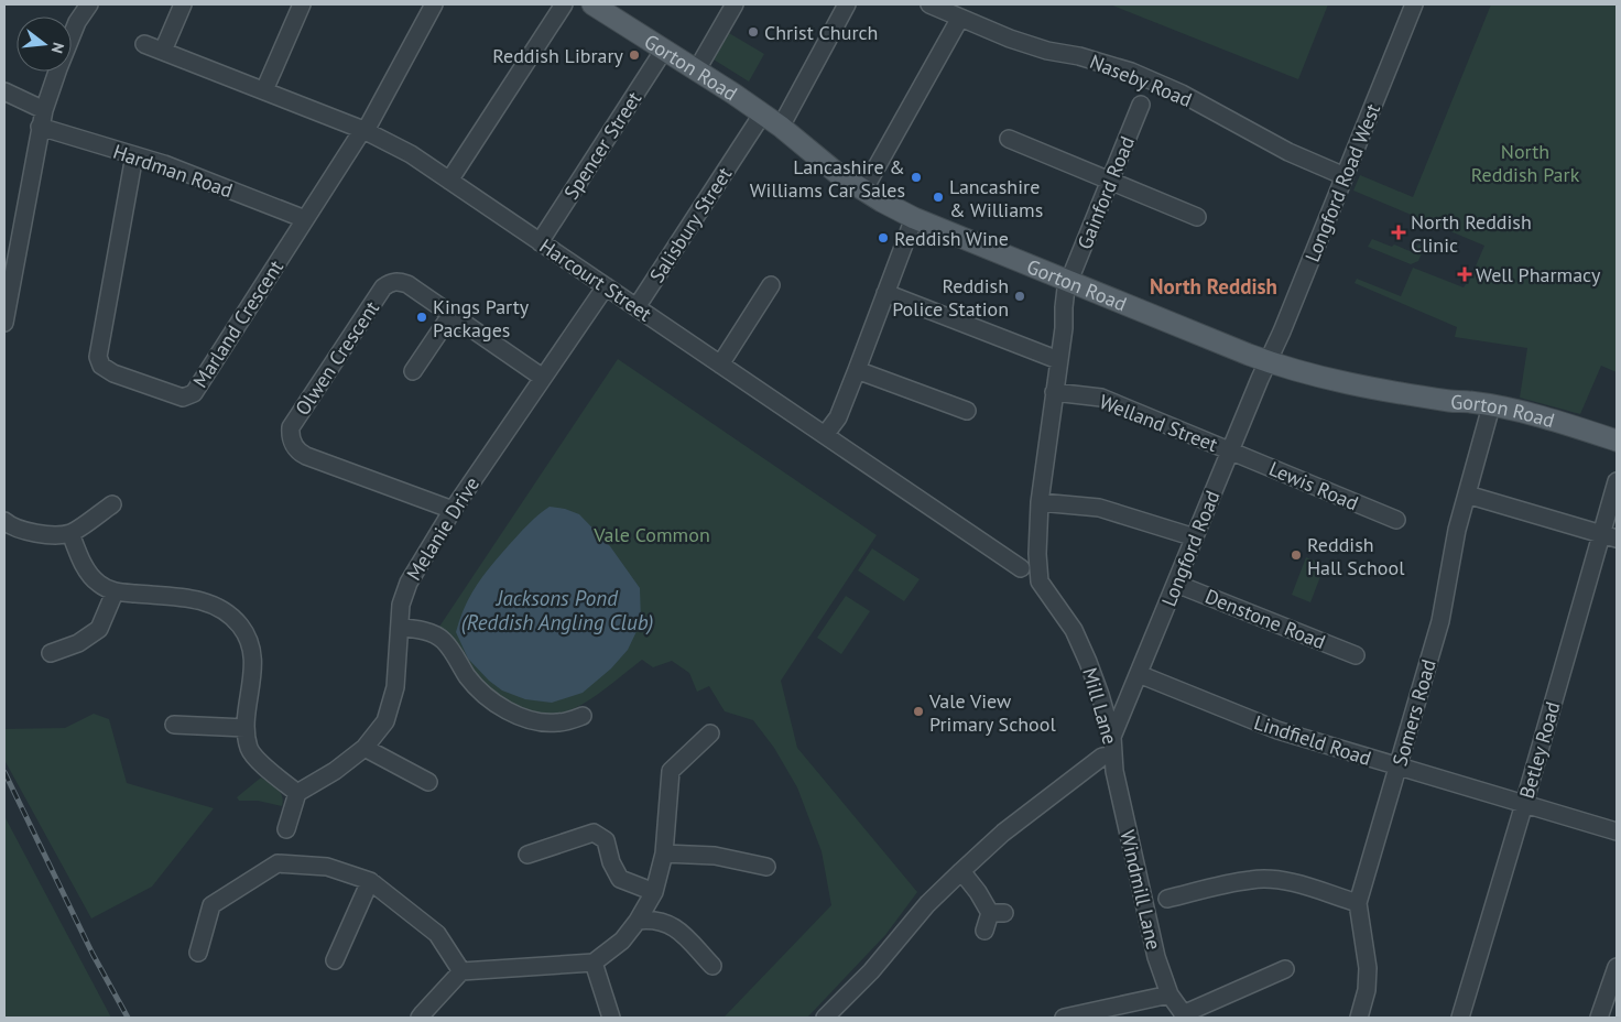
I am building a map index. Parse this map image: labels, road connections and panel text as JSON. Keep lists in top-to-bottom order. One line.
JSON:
{"streets":{"main road":["Gorton Road"],"street":["Naseby Road","Spencer Street","Hardman Road","Longford Road West","Gainford Road","Salisbury Street","Harcourt Street","Marland Crescent","Olwen Crescent","Welland Street","Lewis Road","Melanie Drive","Longford Road","Denstone Road","Mill Lane","Somers Road","Lindfield Road","Betley Road","Windmill Lane"]},"crossings":[["Gorton Road","Spencer Street"],["Gorton Road","Longford Road West"],["Gorton Road","Gainford Road"],["Gorton Road","Salisbury Street"],["Gorton Road","Longford Road"],["Gorton Road","Mill Lane"],["Gorton Road","Somers Road"],["Naseby Road","Longford Road West"],["Spencer Street","Harcourt Street"],["Hardman Road","Marland Crescent"],["Longford Road West","Longford Road"],["Gainford Road","Mill Lane"],["Salisbury Street","Harcourt Street"],["Harcourt Street","Marland Crescent"],["Harcourt Street","Melanie Drive"],["Olwen Crescent","Melanie Drive"],["Welland Street","Lewis Road"],["Welland Street","Longford Road"],["Welland Street","Mill Lane"],["Lewis Road","Longford Road"],["Longford Road","Denstone Road"],["Longford Road","Mill Lane"],["Longford Road","Lindfield Road"],["Mill Lane","Windmill Lane"],["Somers Road","Lindfield Road"],["Lindfield Road","Betley Road"]],"districts":["North Reddish"],"water":["Jacksons Pond (Reddish Angling Club)"],"parks":["North Reddish Park","Vale Common"],"places":{"other":["Christ Church","Reddish Library","Lancashire & Williams Car Sales","Lancashire & Williams","Reddish Wine","Reddish Police Station","Kings Party Packages","Reddish Hall School","Vale View Primary School"],"health":["North Reddish Clinic","Well Pharmacy"]},"north":"right"}
